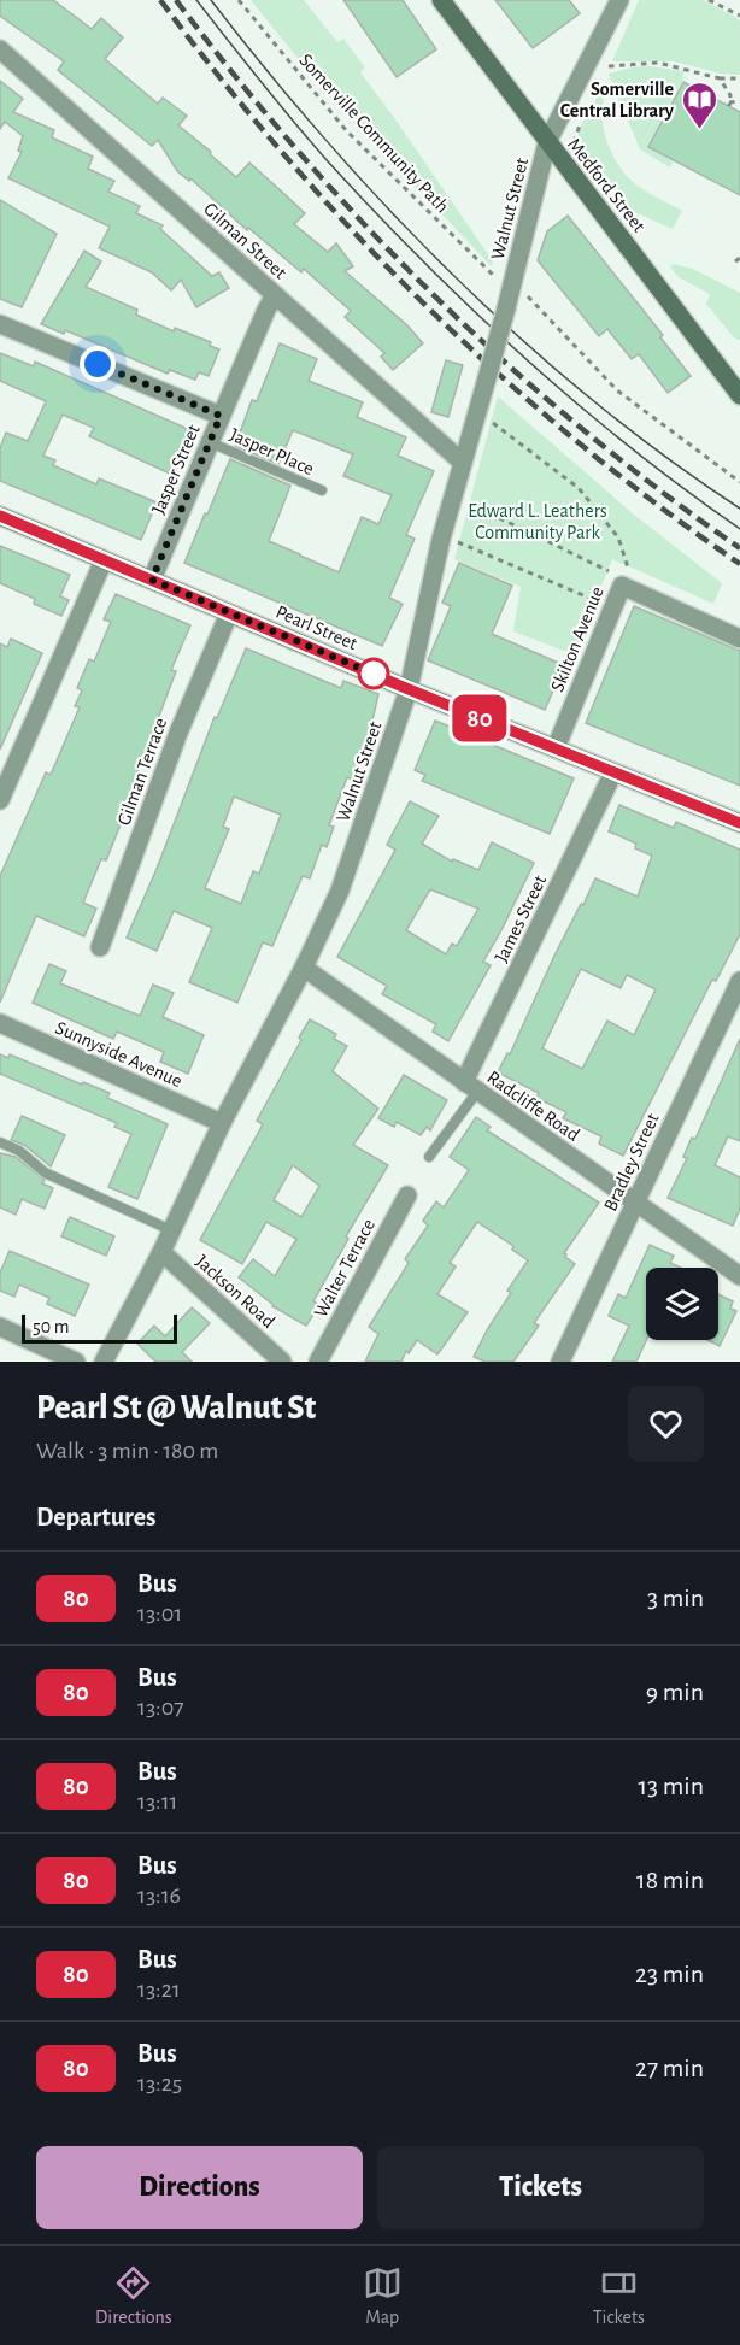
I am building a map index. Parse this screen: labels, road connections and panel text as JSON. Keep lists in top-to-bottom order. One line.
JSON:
{"streets":{"street":["Medford Street","Walnut Street","Gilman Street","Jasper Street","Pearl Street","Skilton Avenue","Gilman Terrace","James Street","Sunnyside Avenue","Radcliffe Road","Bradley Street","Walter Terrace","Jackson Road"],"lane":["Jasper Place"],"path":["Somerville Community Path"]},"crossings":[["Medford Street","Walnut Street"],["Walnut Street","Gilman Street"],["Walnut Street","Pearl Street"],["Walnut Street","Sunnyside Avenue"],["Walnut Street","Radcliffe Road"],["Walnut Street","Jackson Road"],["Gilman Street","Jasper Street"],["Jasper Place","Jasper Street"],["Jasper Street","Pearl Street"],["Pearl Street","Skilton Avenue"],["Pearl Street","Gilman Terrace"],["Pearl Street","James Street"],["James Street","Radcliffe Road"],["Radcliffe Road","Bradley Street"]],"parks":["Edward L. Leathers Community Park"],"places":{"library":["Somerville Central Library"]},"lines":["bus line 80"],"scale_bar":"50 m","page":{"on_map":"80","scale":"50 m","heading":[["Pearl St @ Walnut St","Walk · 3 min · 180 m"],"Departures"],"list":[{"mark":"80","name":"Bus","note":"13:01","value":"3 min"},{"mark":"80","name":"Bus","note":"13:07","value":"9 min"},{"mark":"80","name":"Bus","note":"13:11","value":"13 min"},{"mark":"80","name":"Bus","note":"13:16","value":"18 min"},{"mark":"80","name":"Bus","note":"13:21","value":"23 min"},{"mark":"80","name":"Bus","note":"13:25","value":"27 min"}],"buttons":["Directions","Tickets"],"tabs":["Directions","Map","Tickets"]}}
